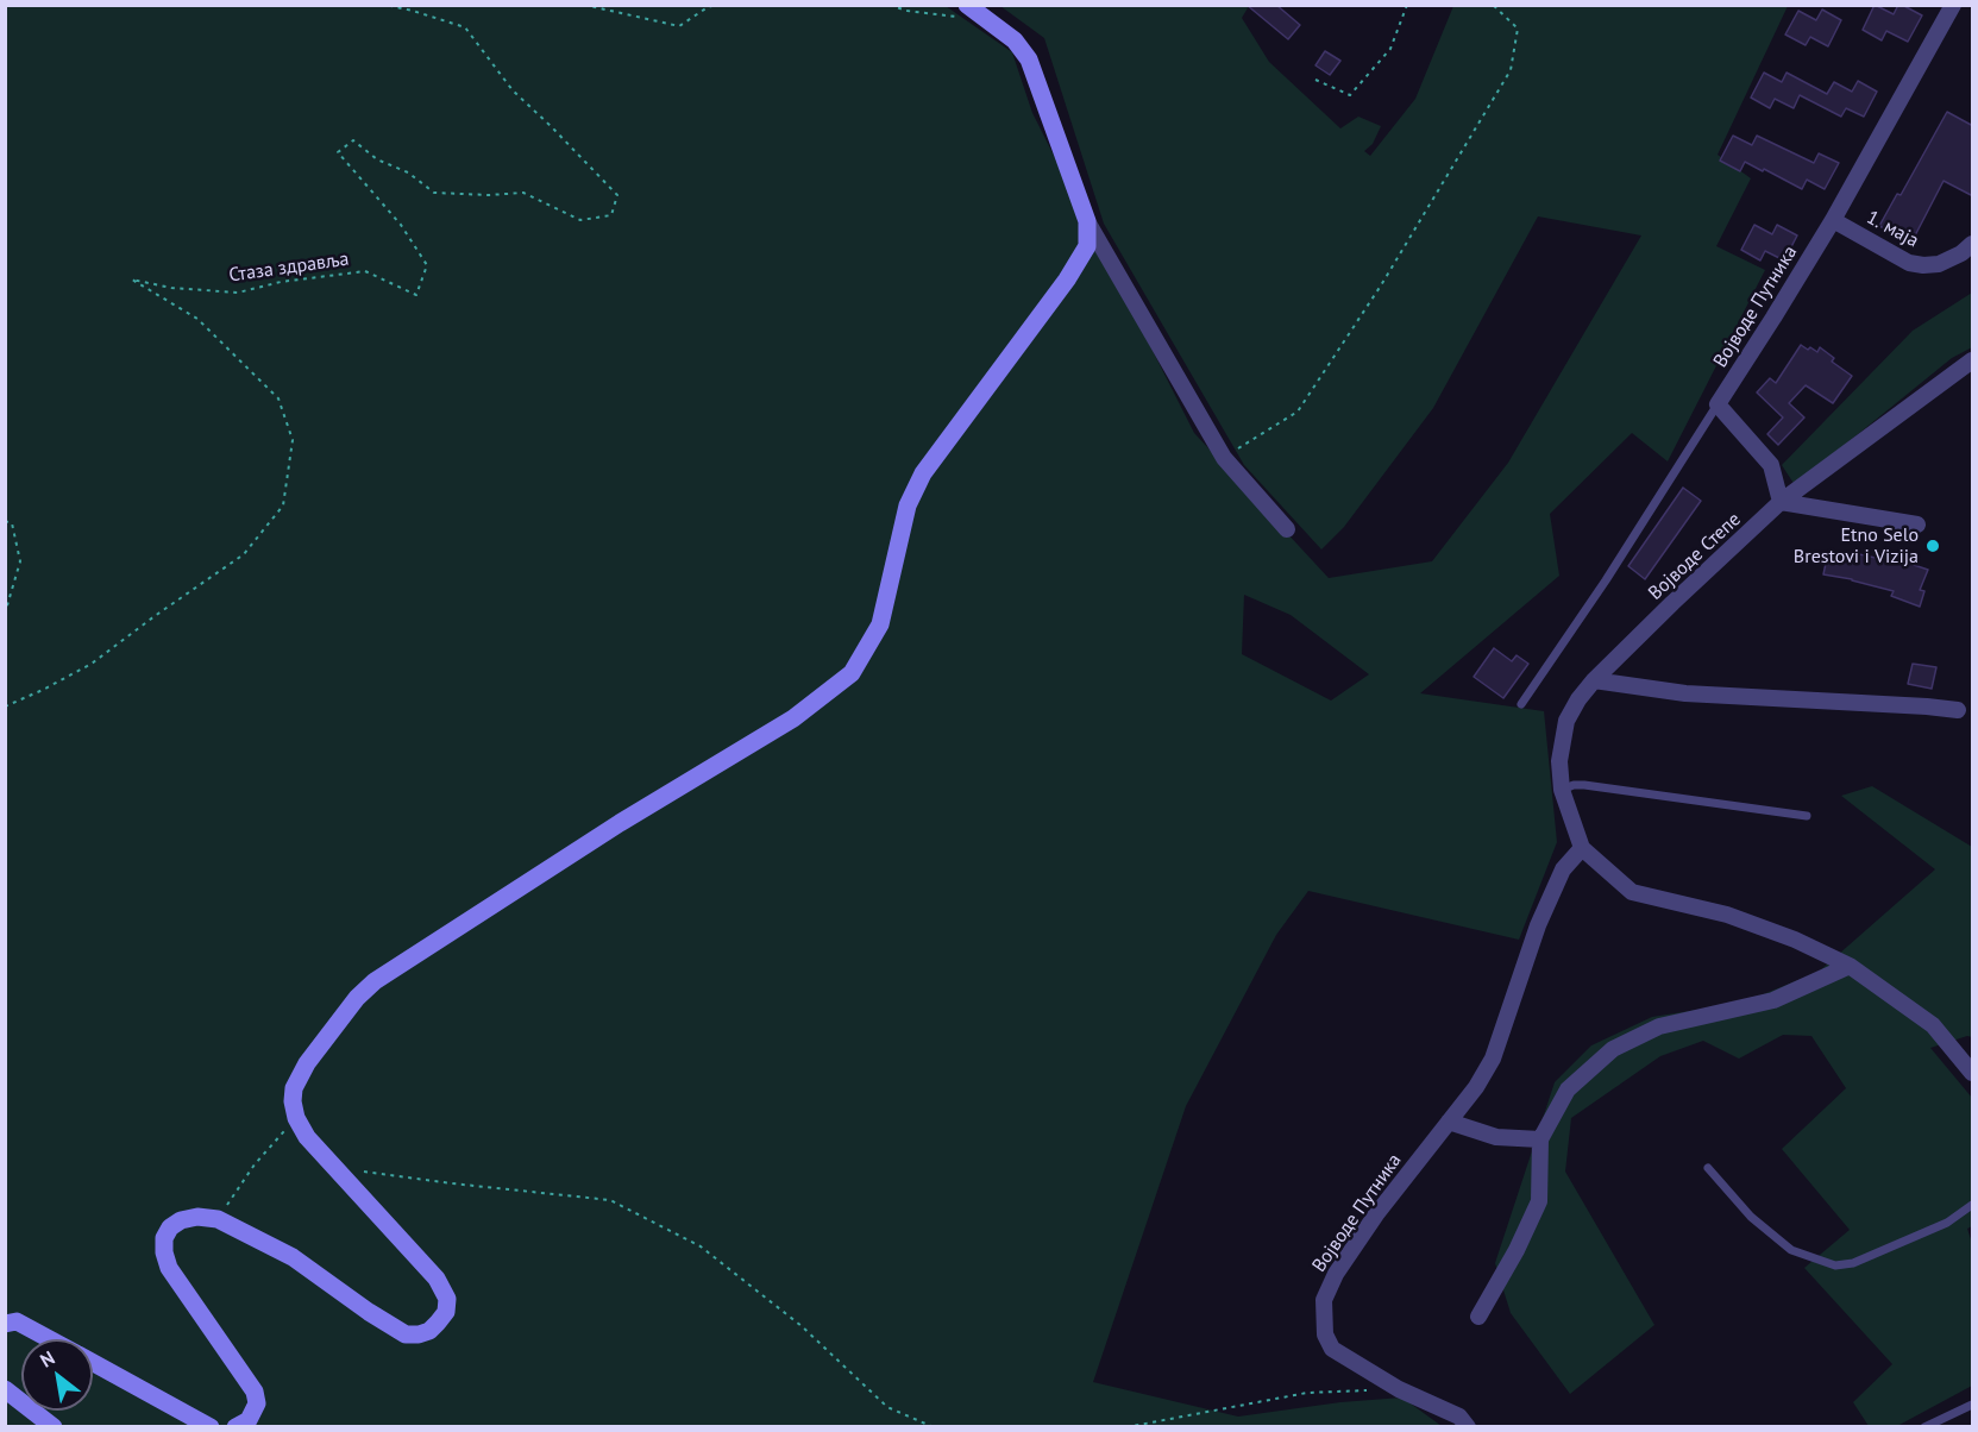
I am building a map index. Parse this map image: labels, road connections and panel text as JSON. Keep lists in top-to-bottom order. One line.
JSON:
{"streets":{"street":["1. маја","Војводе Путника","Војводе Степе"],"path":["Стаза здравља"]},"crossings":[["1. маја","Војводе Путника"],["Војводе Путника","Војводе Степе"]],"places":["Etno Selo Brestovi i Vizija"],"north":"top left"}
